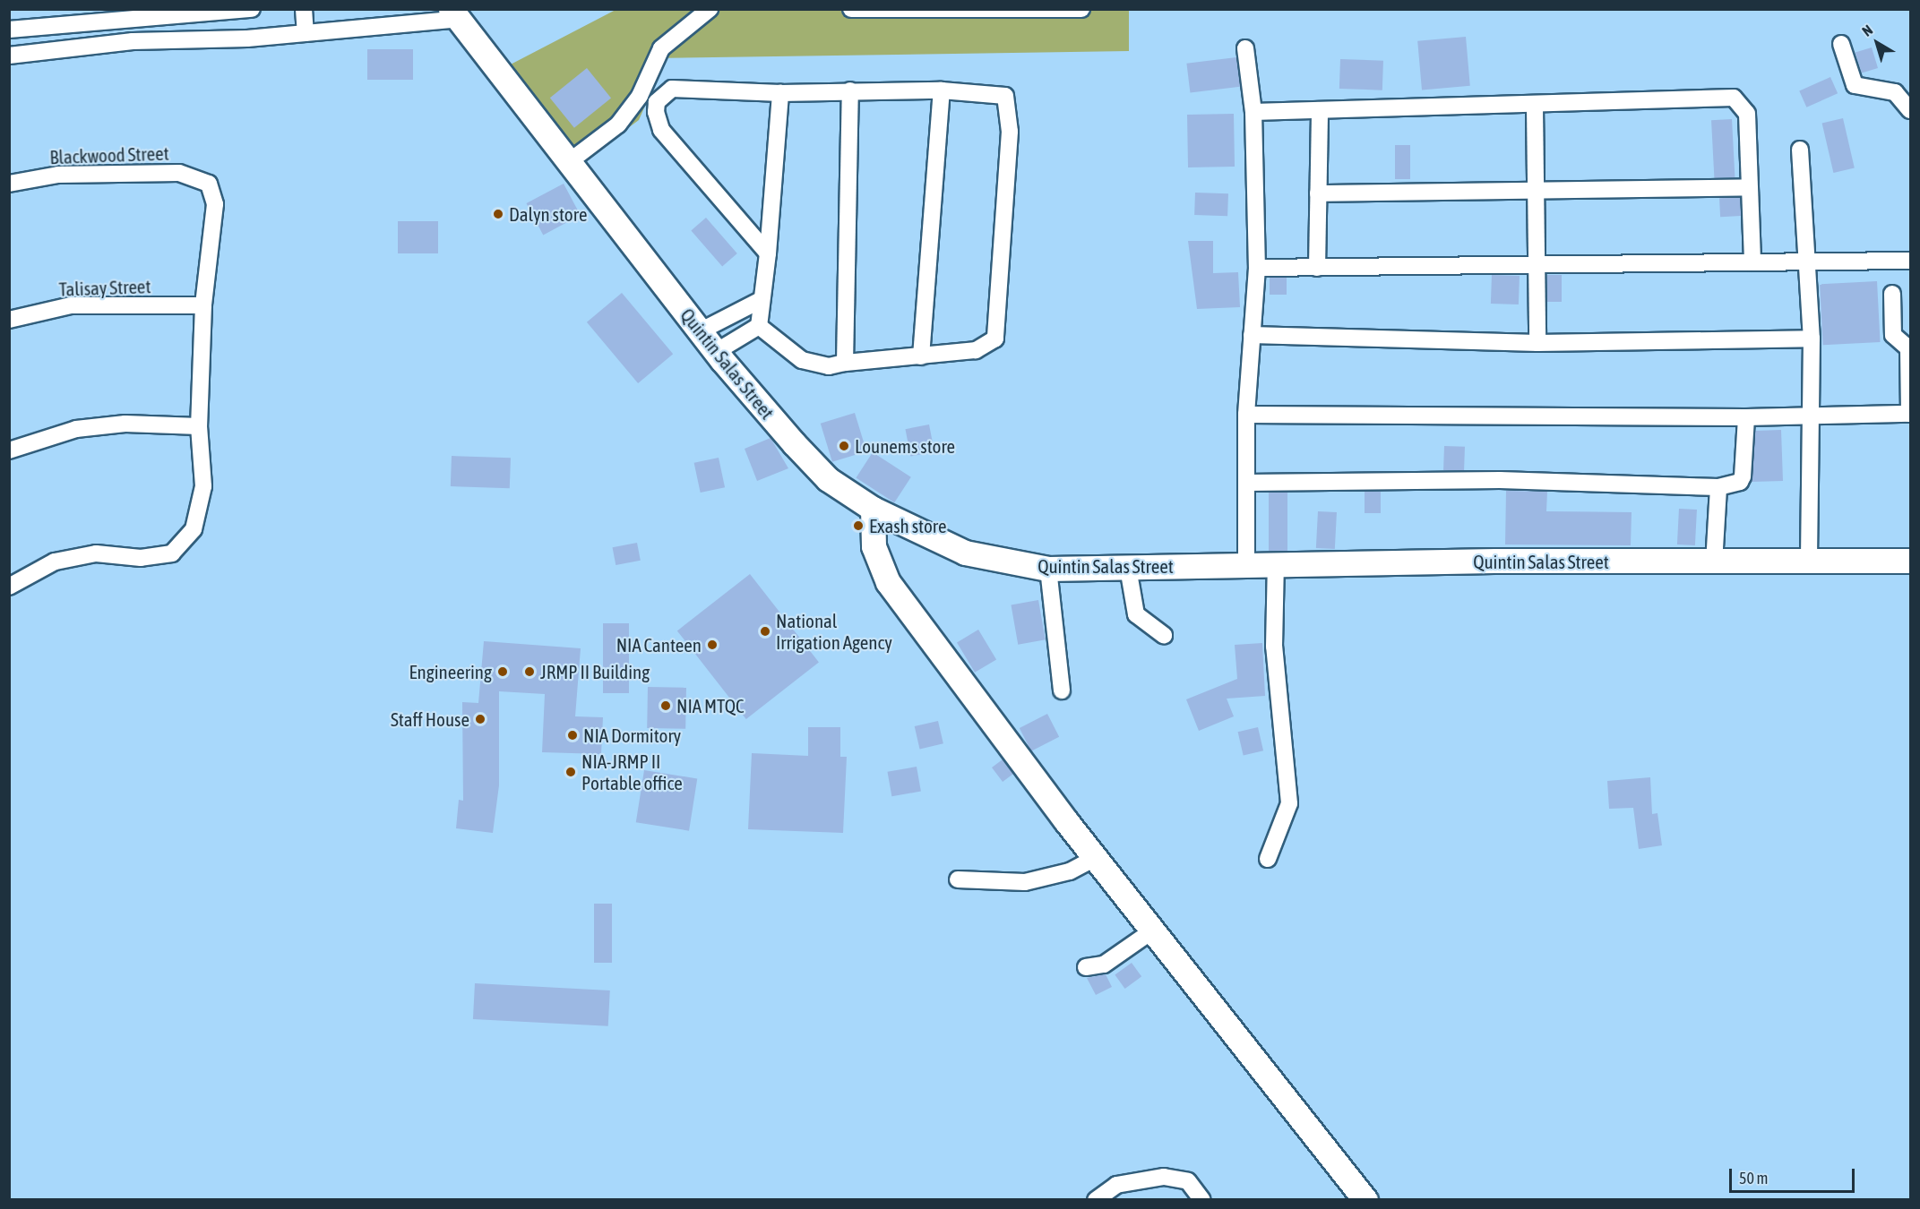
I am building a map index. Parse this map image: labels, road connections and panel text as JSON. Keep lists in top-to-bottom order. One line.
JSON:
{"streets":{"main road":["Quintin Salas Street"],"street":["Blackwood Street","Talisay Street"]},"crossings":[["Blackwood Street","Talisay Street"]],"places":["Dalyn store","Lounems store","Exash store","National Irrigation Agency","NIA Canteen","Engineering","JRMP II Building","NIA MTQC","Staff House","NIA Dormitory","NIA-JRMP II Portable office"],"scale_bar":"50 m","north":"top left"}
